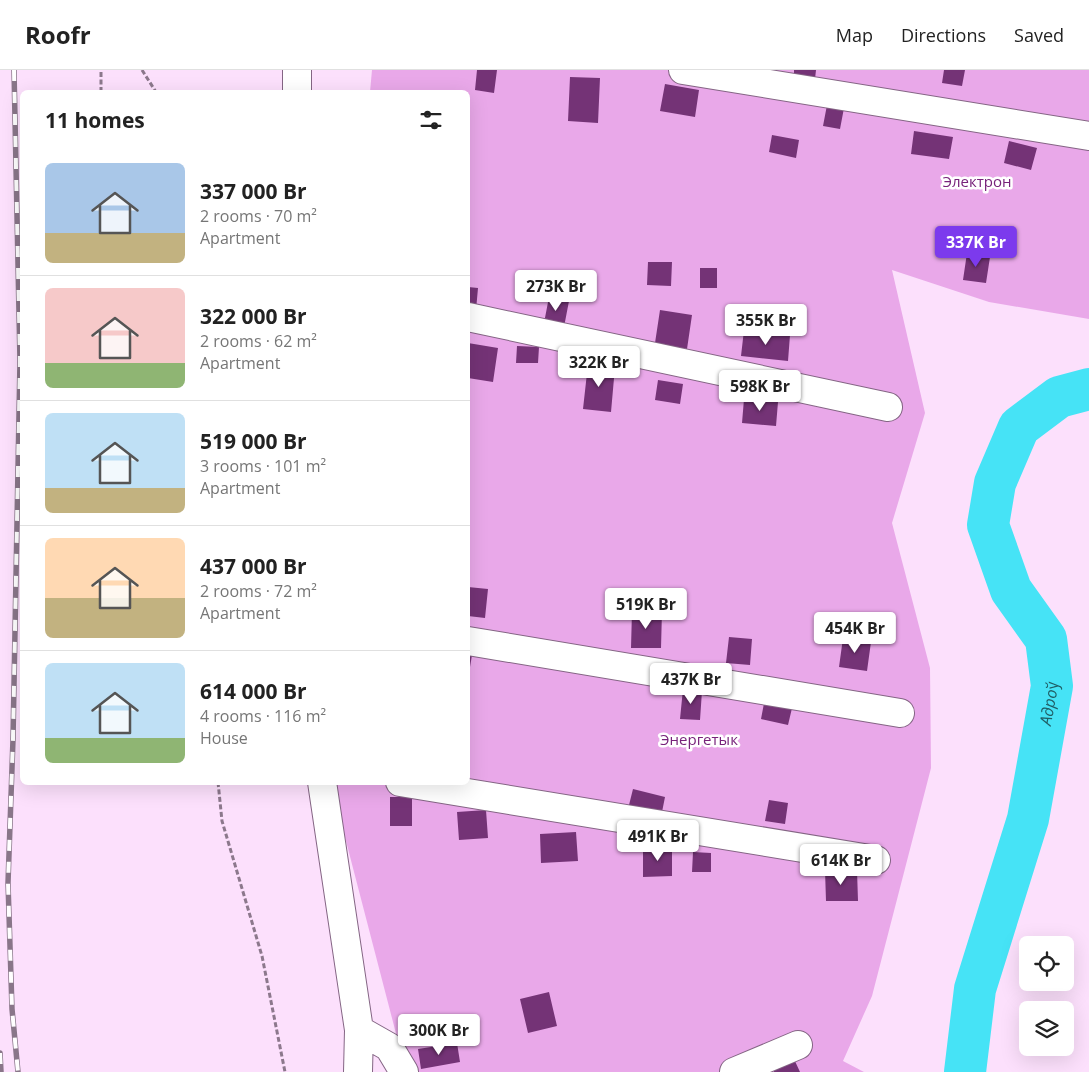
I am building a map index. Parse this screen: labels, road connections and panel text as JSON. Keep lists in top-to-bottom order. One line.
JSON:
{"water":["Адроў"],"parks":["Электрон","Энергетык"],"page":{"header":"Roofr","nav":["Map","Directions","Saved"],"heading":"11 homes","list":[{"name":"337 000 Br","note":"2 rooms · 70 m² · Apartment"},{"name":"322 000 Br","note":"2 rooms · 62 m² · Apartment"},{"name":"519 000 Br","note":"3 rooms · 101 m² · Apartment"},{"name":"437 000 Br","note":"2 rooms · 72 m² · Apartment"},{"name":"614 000 Br","note":"4 rooms · 116 m² · House"}],"price":["337K Br","273K Br","355K Br","322K Br","598K Br","519K Br","454K Br","437K Br","491K Br","614K Br","300K Br"]}}
